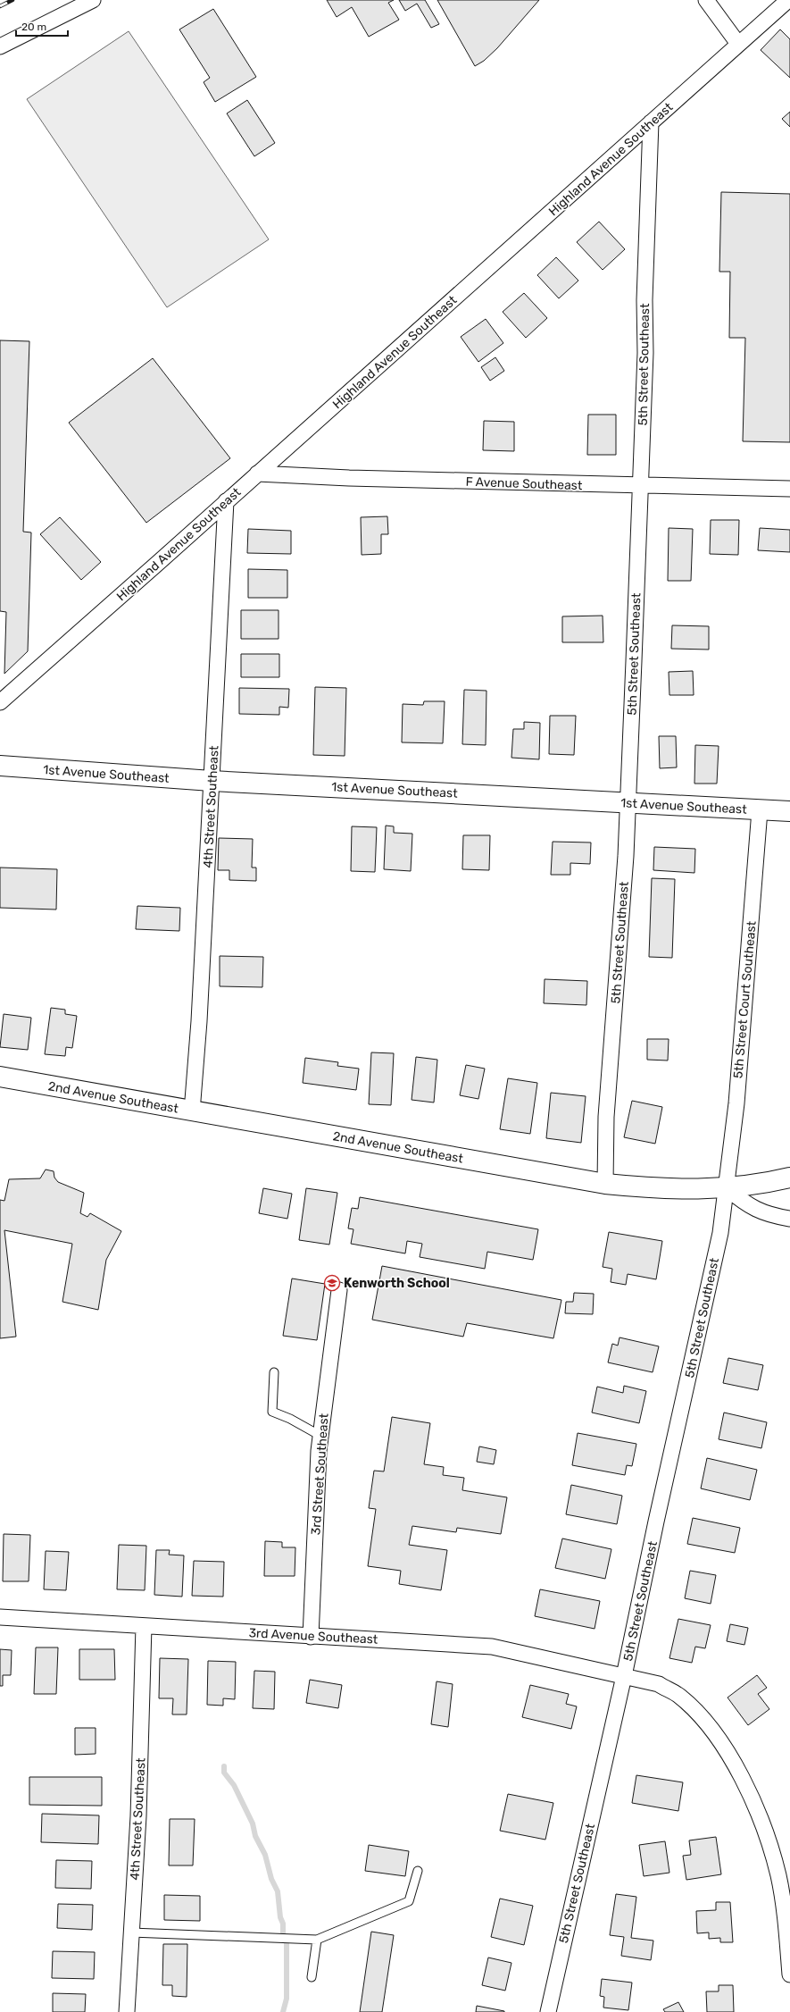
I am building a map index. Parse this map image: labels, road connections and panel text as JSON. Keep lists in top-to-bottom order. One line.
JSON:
{"streets":{"main road":["1st Avenue Southeast","2nd Avenue Southeast"],"street":["Highland Avenue Southeast","5th Street Southeast","F Avenue Southeast","4th Street Southeast","5th Street Court Southeast","3rd Street Southeast","3rd Avenue Southeast"]},"crossings":[["Highland Avenue Southeast","5th Street Southeast"],["Highland Avenue Southeast","F Avenue Southeast"],["Highland Avenue Southeast","4th Street Southeast"],["5th Street Southeast","F Avenue Southeast"],["5th Street Southeast","1st Avenue Southeast"],["5th Street Southeast","5th Street Court Southeast"],["5th Street Southeast","2nd Avenue Southeast"],["5th Street Southeast","3rd Avenue Southeast"],["1st Avenue Southeast","4th Street Southeast"],["1st Avenue Southeast","5th Street Court Southeast"],["4th Street Southeast","2nd Avenue Southeast"],["4th Street Southeast","3rd Avenue Southeast"],["5th Street Court Southeast","2nd Avenue Southeast"],["3rd Street Southeast","3rd Avenue Southeast"]],"places":{"school or university":["Kenworth School"]},"scale_bar":"20 m"}
